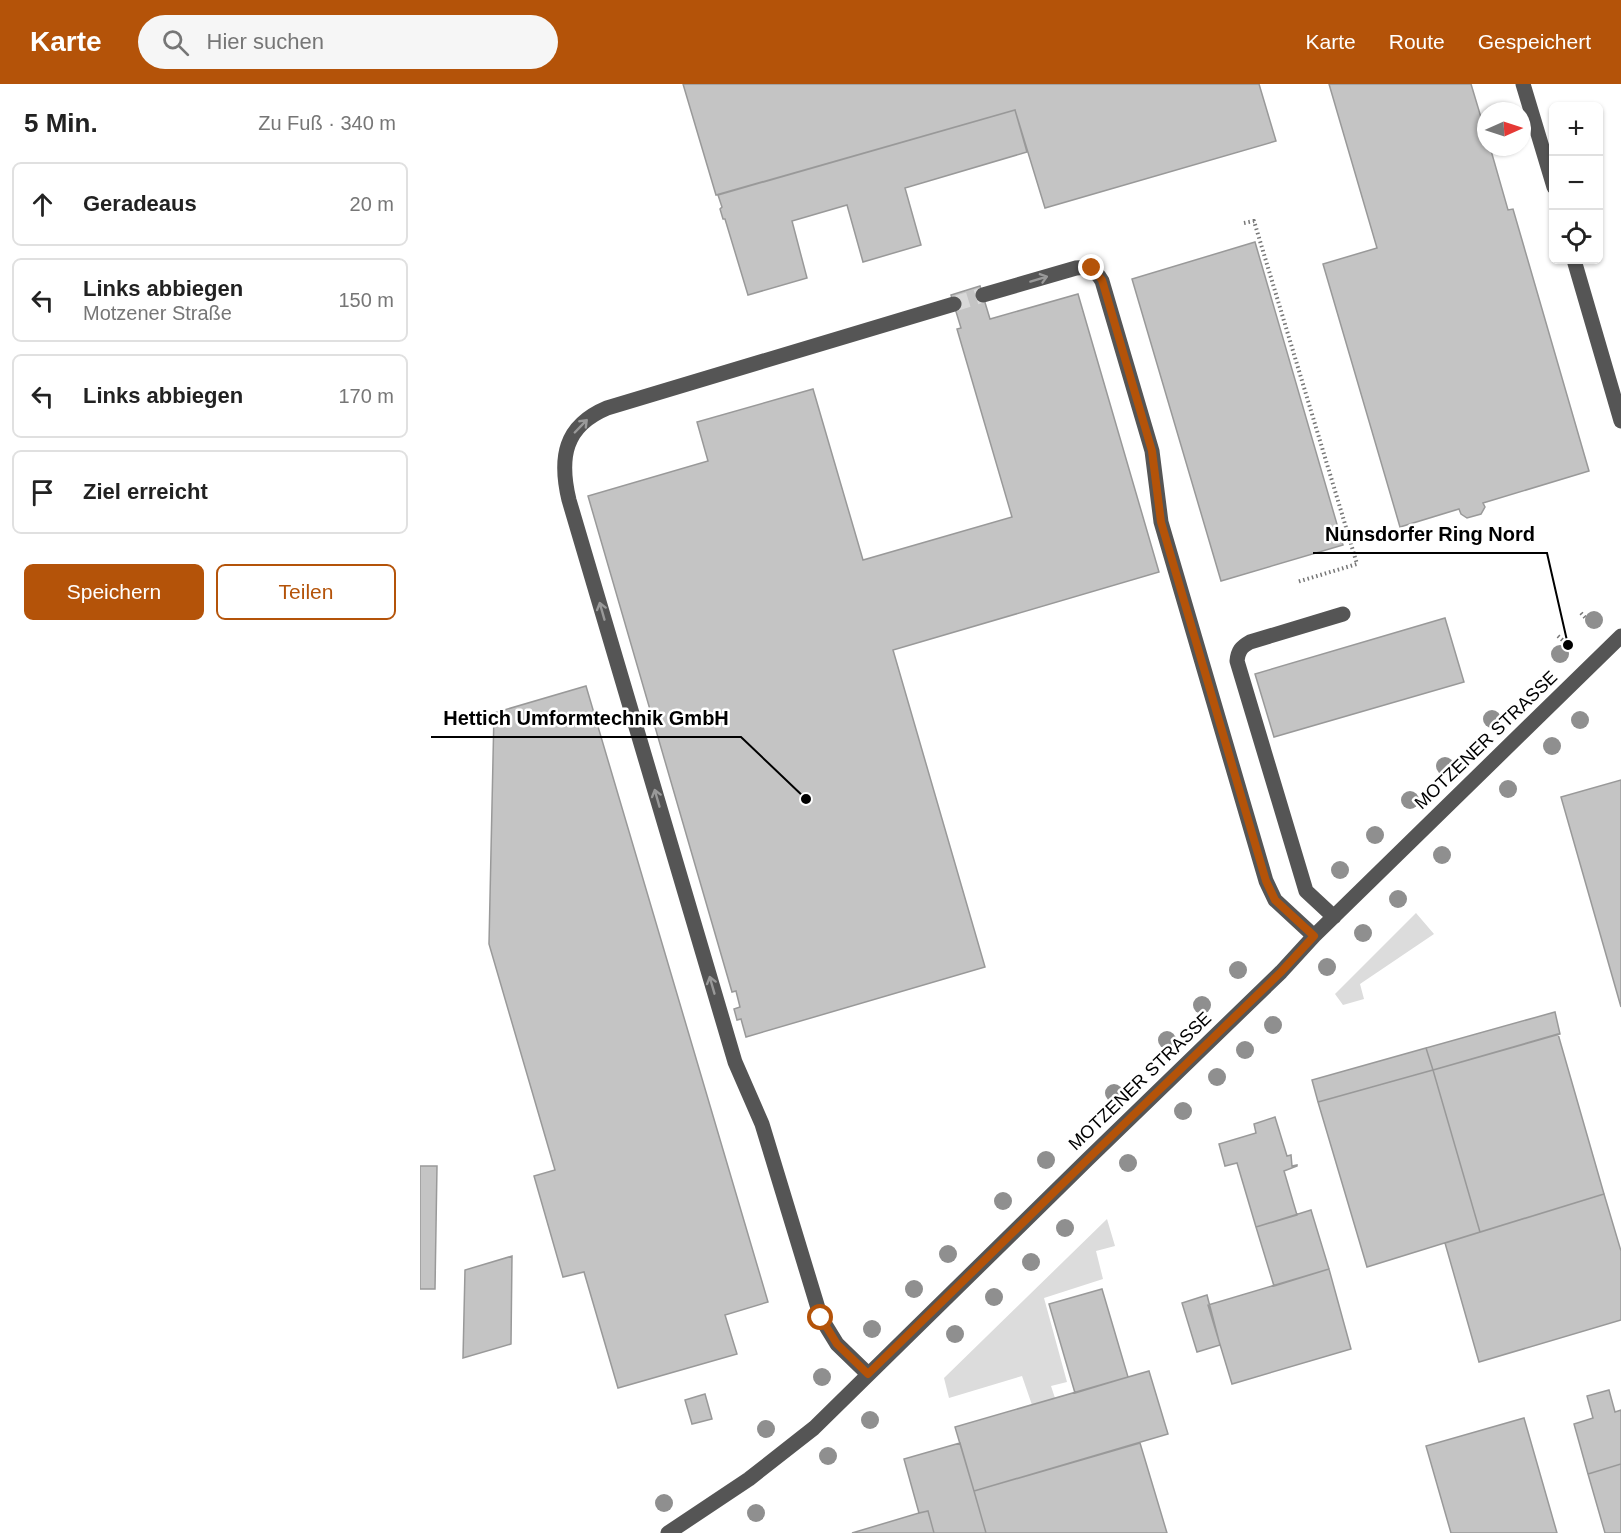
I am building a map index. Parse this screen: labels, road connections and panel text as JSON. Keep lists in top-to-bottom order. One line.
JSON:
{"streets":{"street":["MOTZENER STRASSE"]},"places":["Nunsdorfer Ring Nord","Hettich Umformtechnik GmbH"],"north":"right","page":{"header":"Karte","search":"Hier suchen","nav":["Karte","Route","Gespeichert"],"heading":["5 Min.","Zu Fuß · 340 m"],"map_buttons":["+","−"],"list":[["Geradeaus","20 m"],["Links abbiegen","Motzener Straße","150 m"],["Links abbiegen","170 m"],"Ziel erreicht"],"buttons":["Speichern","Teilen"]}}
